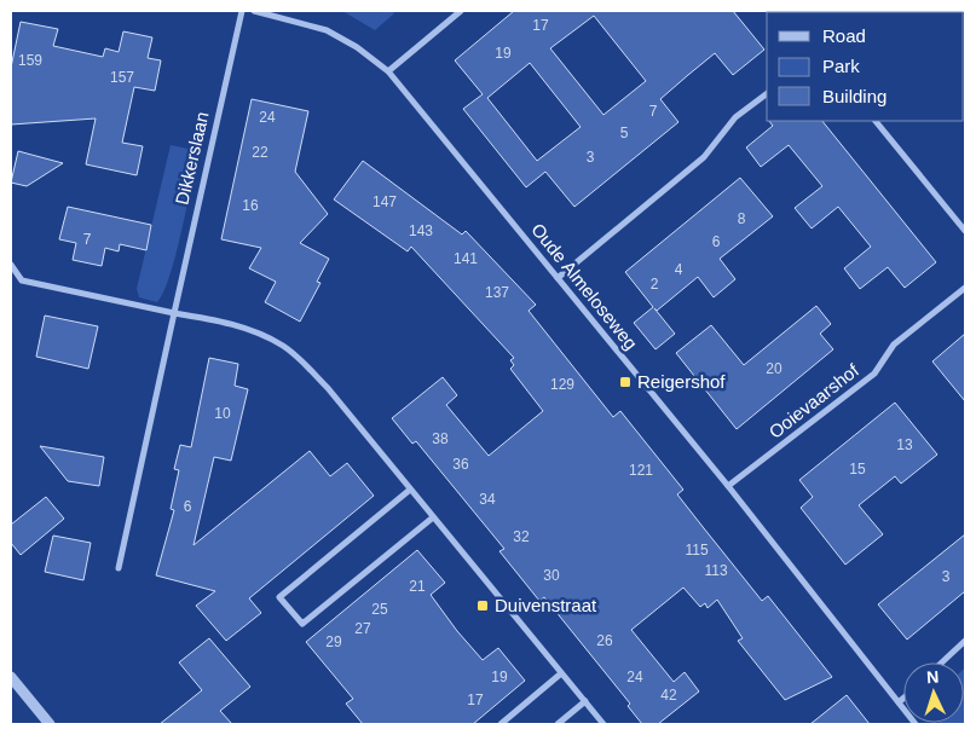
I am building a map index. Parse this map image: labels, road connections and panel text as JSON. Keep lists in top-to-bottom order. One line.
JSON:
{"streets":{"street":["Dikkerslaan","Oude Almeloseweg","Ooievaarshof"]},"crossings":[["Oude Almeloseweg","Ooievaarshof"]],"places":{"transit":["Reigershof","Duivenstraat"]},"house_numbers":["17","19","159","157","7","24","5","22","3","147","16","8","143","7","6","141","4","2","137","20","129","10","38","13","36","15","121","34","6","32","115","113","30","3","21","25","27","26","29","19","24","42","17"],"legend":["Road","Park","Building"],"north":"top"}
